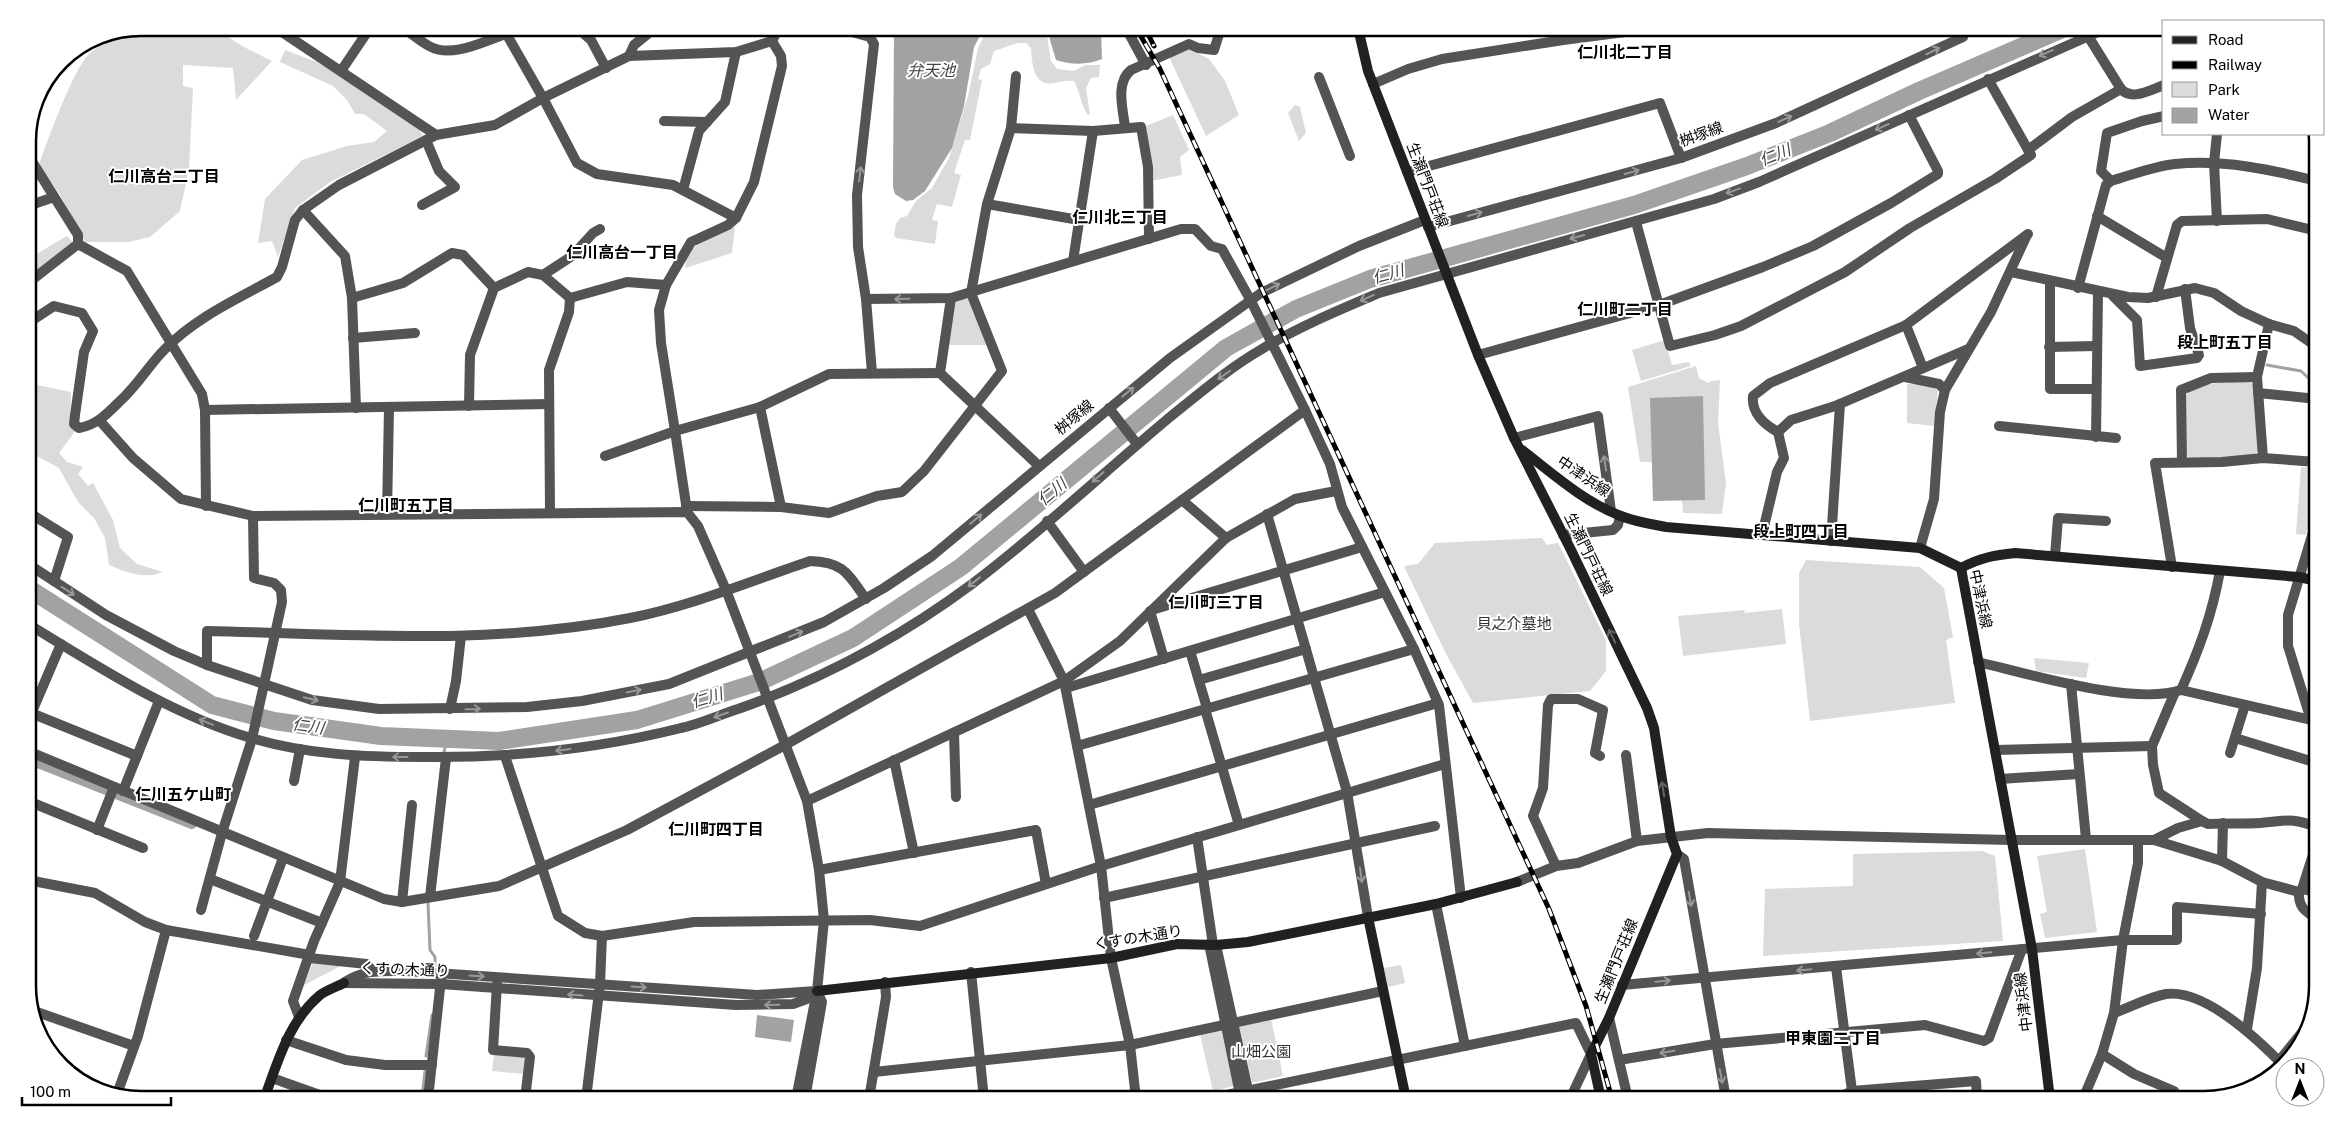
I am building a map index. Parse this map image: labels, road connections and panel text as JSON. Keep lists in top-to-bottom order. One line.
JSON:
{"streets":{"street":["桝塚線","生瀬門戸荘線","中津浜線","くすの木通り"]},"crossings":[["桝塚線","生瀬門戸荘線"],["生瀬門戸荘線","中津浜線"]],"districts":["仁川北二丁目","仁川高台二丁目","仁川北三丁目","仁川高台一丁目","仁川町二丁目","段上町五丁目","仁川町五丁目","段上町四丁目","仁川町三丁目","仁川五ケ山町","仁川町四丁目","甲東園二丁目"],"water":["弁天池","仁川"],"parks":["貝之介墓地","山畑公園"],"legend":["Road","Railway","Park","Water"],"scale_bar":"100 m","north":"top"}
